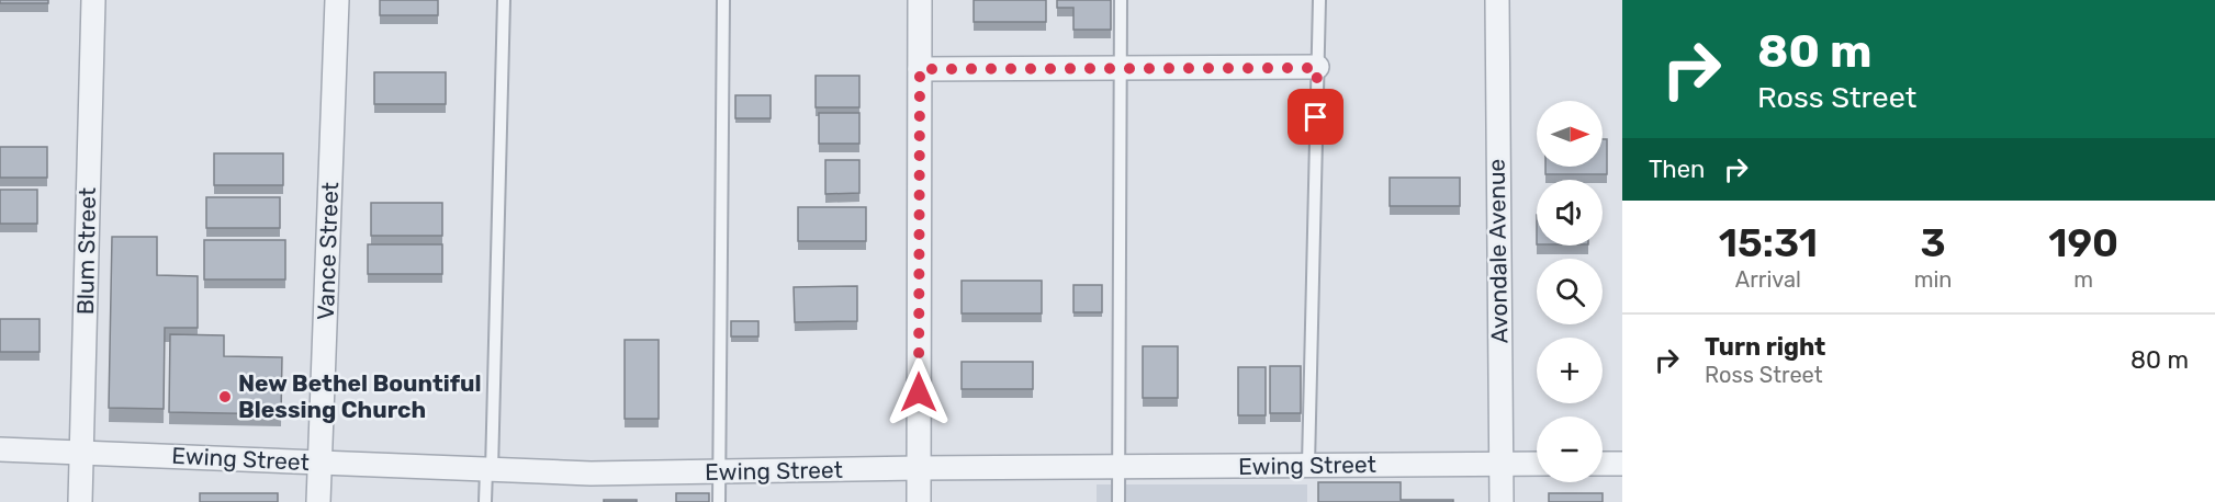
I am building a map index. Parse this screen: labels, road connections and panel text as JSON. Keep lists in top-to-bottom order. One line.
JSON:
{"streets":{"street":["Blum Street","Vance Street","Avondale Avenue","Ewing Street"]},"crossings":[["Blum Street","Ewing Street"],["Vance Street","Ewing Street"],["Avondale Avenue","Ewing Street"]],"places":["New Bethel Bountiful Blessing Church"],"north":"right","page":{"turn":["80 m","Ross Street"],"map_buttons":["+","−"],"then":"Then","eta":["15:31","Arrival","3","min","190","m"],"list":[{"name":"Turn right","note":"Ross Street","value":"80 m"}]}}
